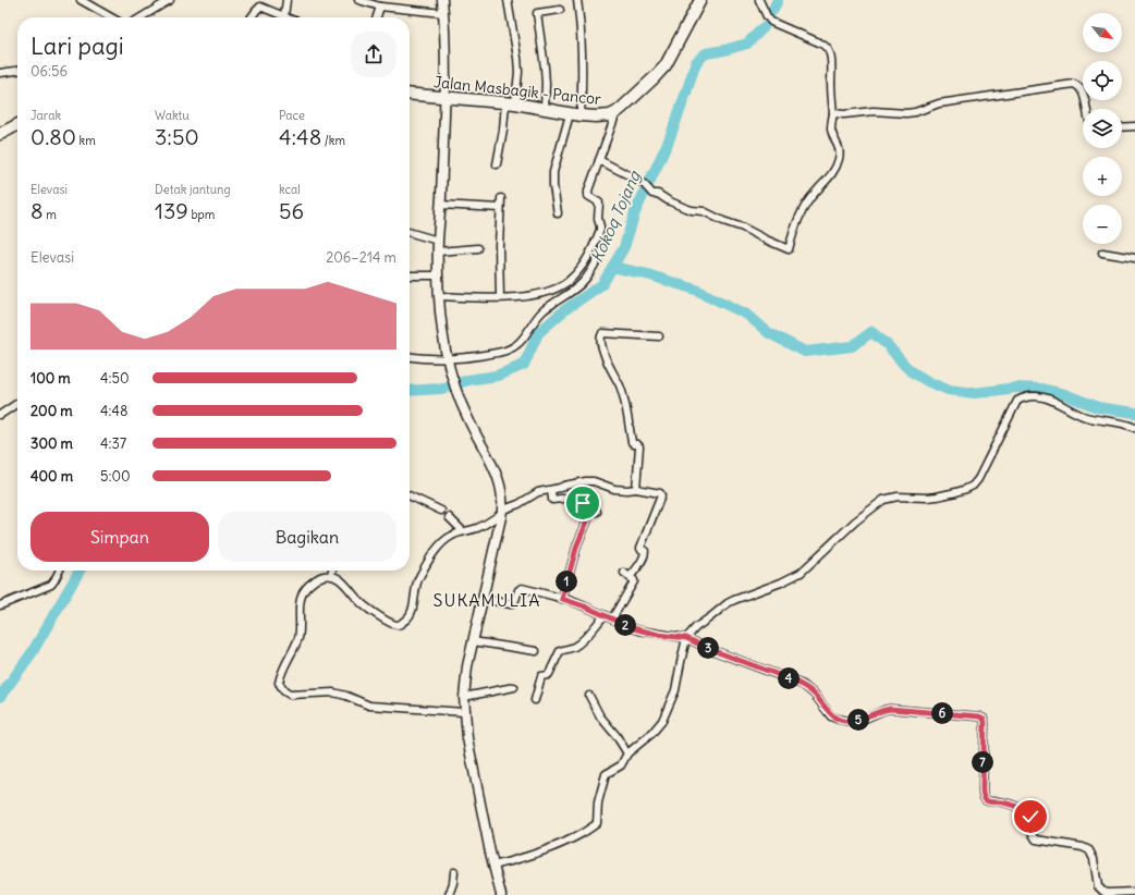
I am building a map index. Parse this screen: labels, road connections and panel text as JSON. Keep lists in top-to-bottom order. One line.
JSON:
{"streets":{"main road":["Jalan Masbagik - Pancor"]},"districts":["SUKAMULIA"],"water":["Kokoq Tojang"],"north":"bottom right","page":{"map_buttons":["+","−"],"heading":["Lari pagi","06:56"],"stats":[["Jarak","0.80 km"],["Waktu","3:50"],["Pace","4:48 /km"],["Elevasi","8 m"],["Detak jantung","139 bpm"],["kcal","56"]],"chart":["Elevasi","206–214 m"],"list":[{"name":"100 m","note":"4:50"},{"name":"200 m","note":"4:48"},{"name":"300 m","note":"4:37"},{"name":"400 m","note":"5:00"}],"buttons":["Simpan","Bagikan"],"pins":["1","2","3","4","6","5","7"]}}
